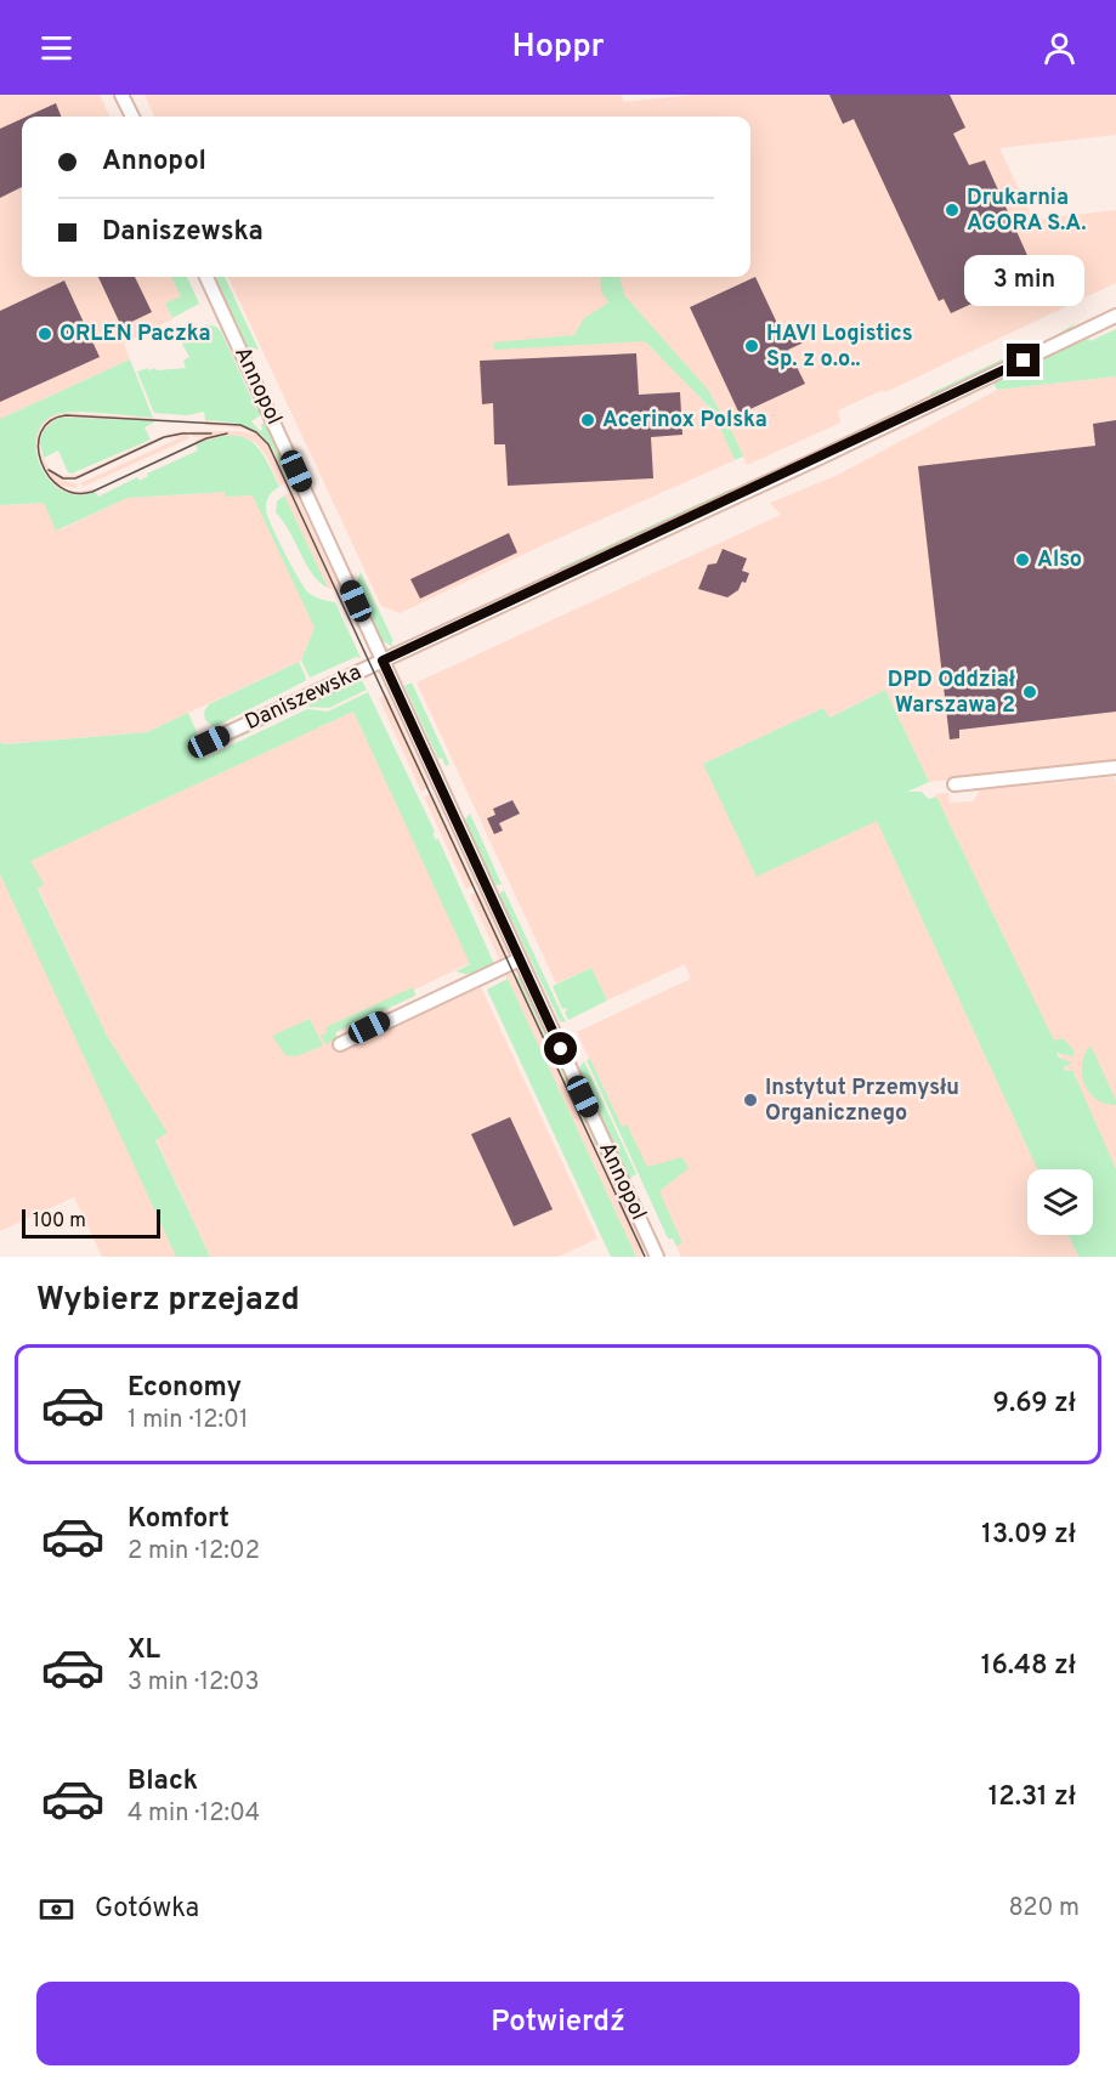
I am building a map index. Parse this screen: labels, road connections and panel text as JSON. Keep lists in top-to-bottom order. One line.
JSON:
{"streets":{"street":["Annopol","Daniszewska"]},"crossings":[["Annopol","Daniszewska"]],"places":["Drukarnia AGORA S.A.","ORLEN Paczka","HAVI Logistics Sp. z o.o..","Acerinox Polska","Also","DPD Oddział Warszawa 2","Instytut Przemysłu Organicznego"],"scale_bar":"100 m","page":{"header":"Hoppr","banner":["Annopol","Daniszewska"],"bubble":"3 min","scale":"100 m","heading":"Wybierz przejazd","list":[{"name":"Economy","note":"1 min · 12:01","value":"9.69 zł"},{"name":"Komfort","note":"2 min · 12:02","value":"13.09 zł"},{"name":"XL","note":"3 min · 12:03","value":"16.48 zł"},{"name":"Black","note":"4 min · 12:04","value":"12.31 zł"}],"pay":["Gotówka","820 m"],"buttons":"Potwierdź"}}
